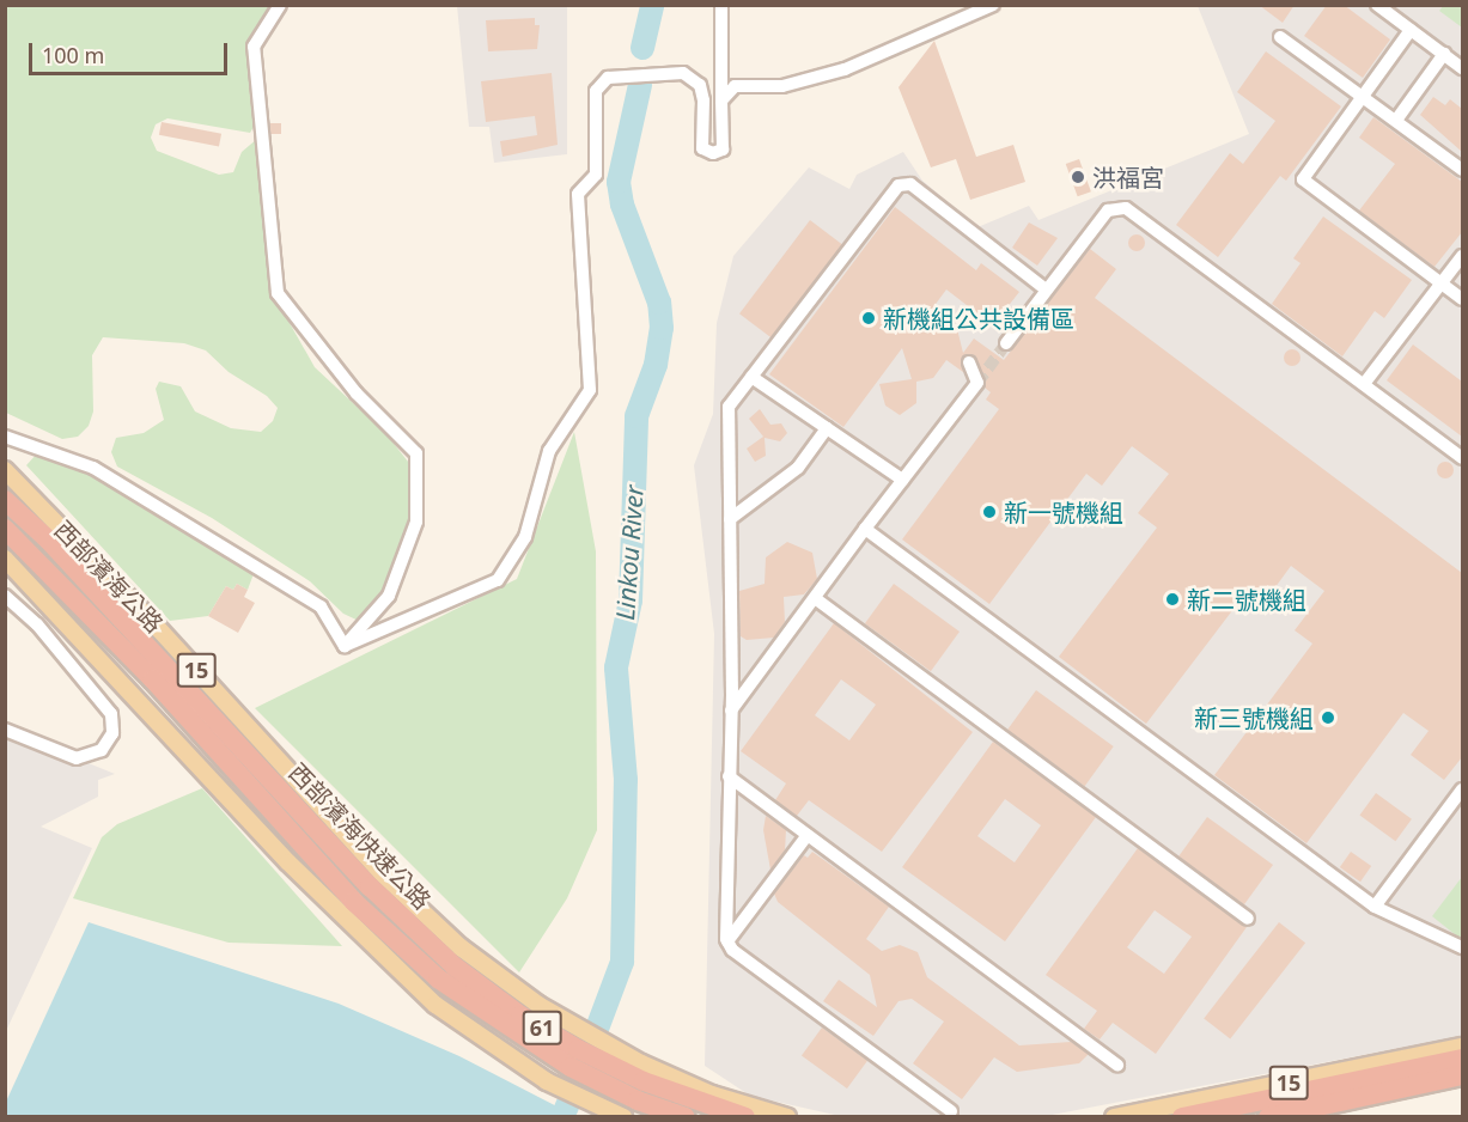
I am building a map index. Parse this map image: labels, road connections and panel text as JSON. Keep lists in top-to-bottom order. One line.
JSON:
{"streets":{"highway":["西部濱海快速公路","61"],"main road":["西部濱海公路","15"]},"water":["Linkou River"],"places":["洪福宮","新機組公共設備區","新一號機組","新二號機組","新三號機組"],"scale_bar":"100 m"}
